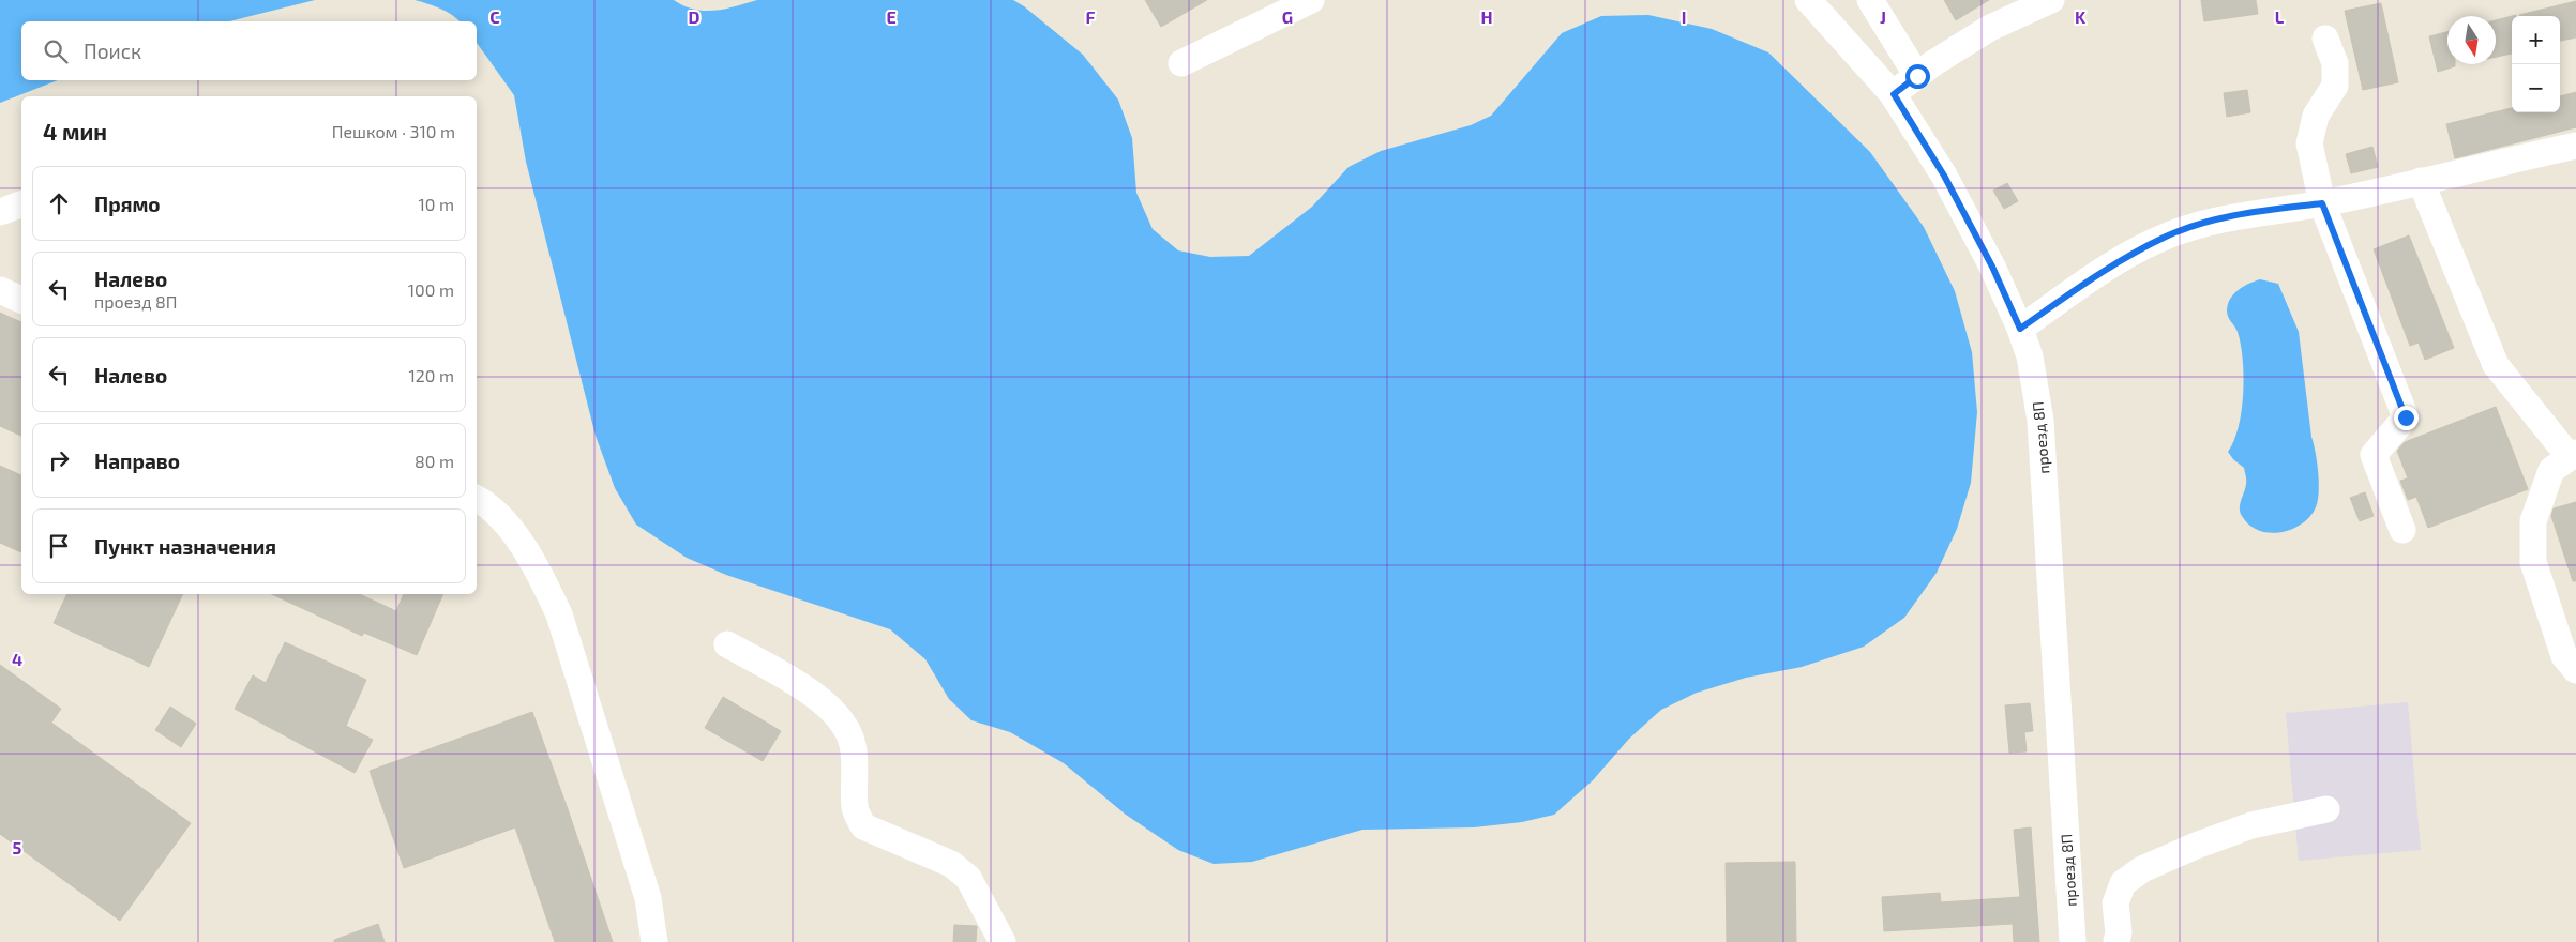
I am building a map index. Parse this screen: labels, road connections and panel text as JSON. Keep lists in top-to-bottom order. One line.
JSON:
{"streets":{"street":["проезд 8П"]},"north":"bottom","page":{"map_buttons":["+","−"],"search":"Поиск","heading":["4 мин","Пешком · 310 m"],"list":[["Прямо","10 m"],["Налево","проезд 8П","100 m"],["Налево","120 m"],["Направо","80 m"],"Пункт назначения"]},"grid":{"columns":["C","D","E","F","G","H","I","J","K","L"],"rows":["4","5"]}}
